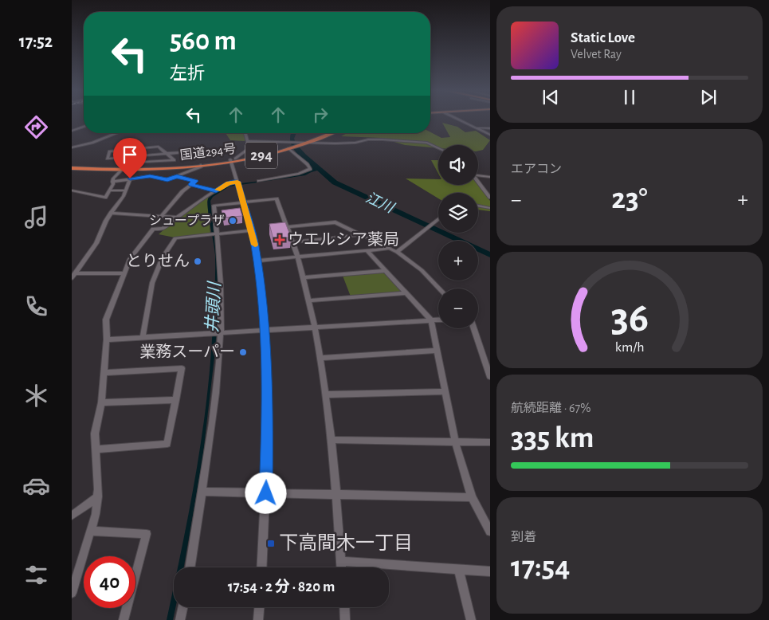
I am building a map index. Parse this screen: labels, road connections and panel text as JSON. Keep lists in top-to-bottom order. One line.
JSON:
{"streets":{"highway":["国道294号","294"]},"water":["江川","井頭川"],"places":{"other":["シュープラザ","とりせん","業務スーパー"],"health":["ウエルシア薬局"],"transit":["下高間木一丁目"]},"page":{"tabs":"17:52","turn":["560 m","左折"],"song":["Static Love","Velvet Ray"],"tile":["エアコン",["航続距離 · 67%","335 km"],["到着","17:54"]],"map_buttons":["+","−"],"heat":["−","23°","+"],"limit":"40","trip":"17:54 · 2 分 · 820 m","gauge":["36","km/h"]}}
